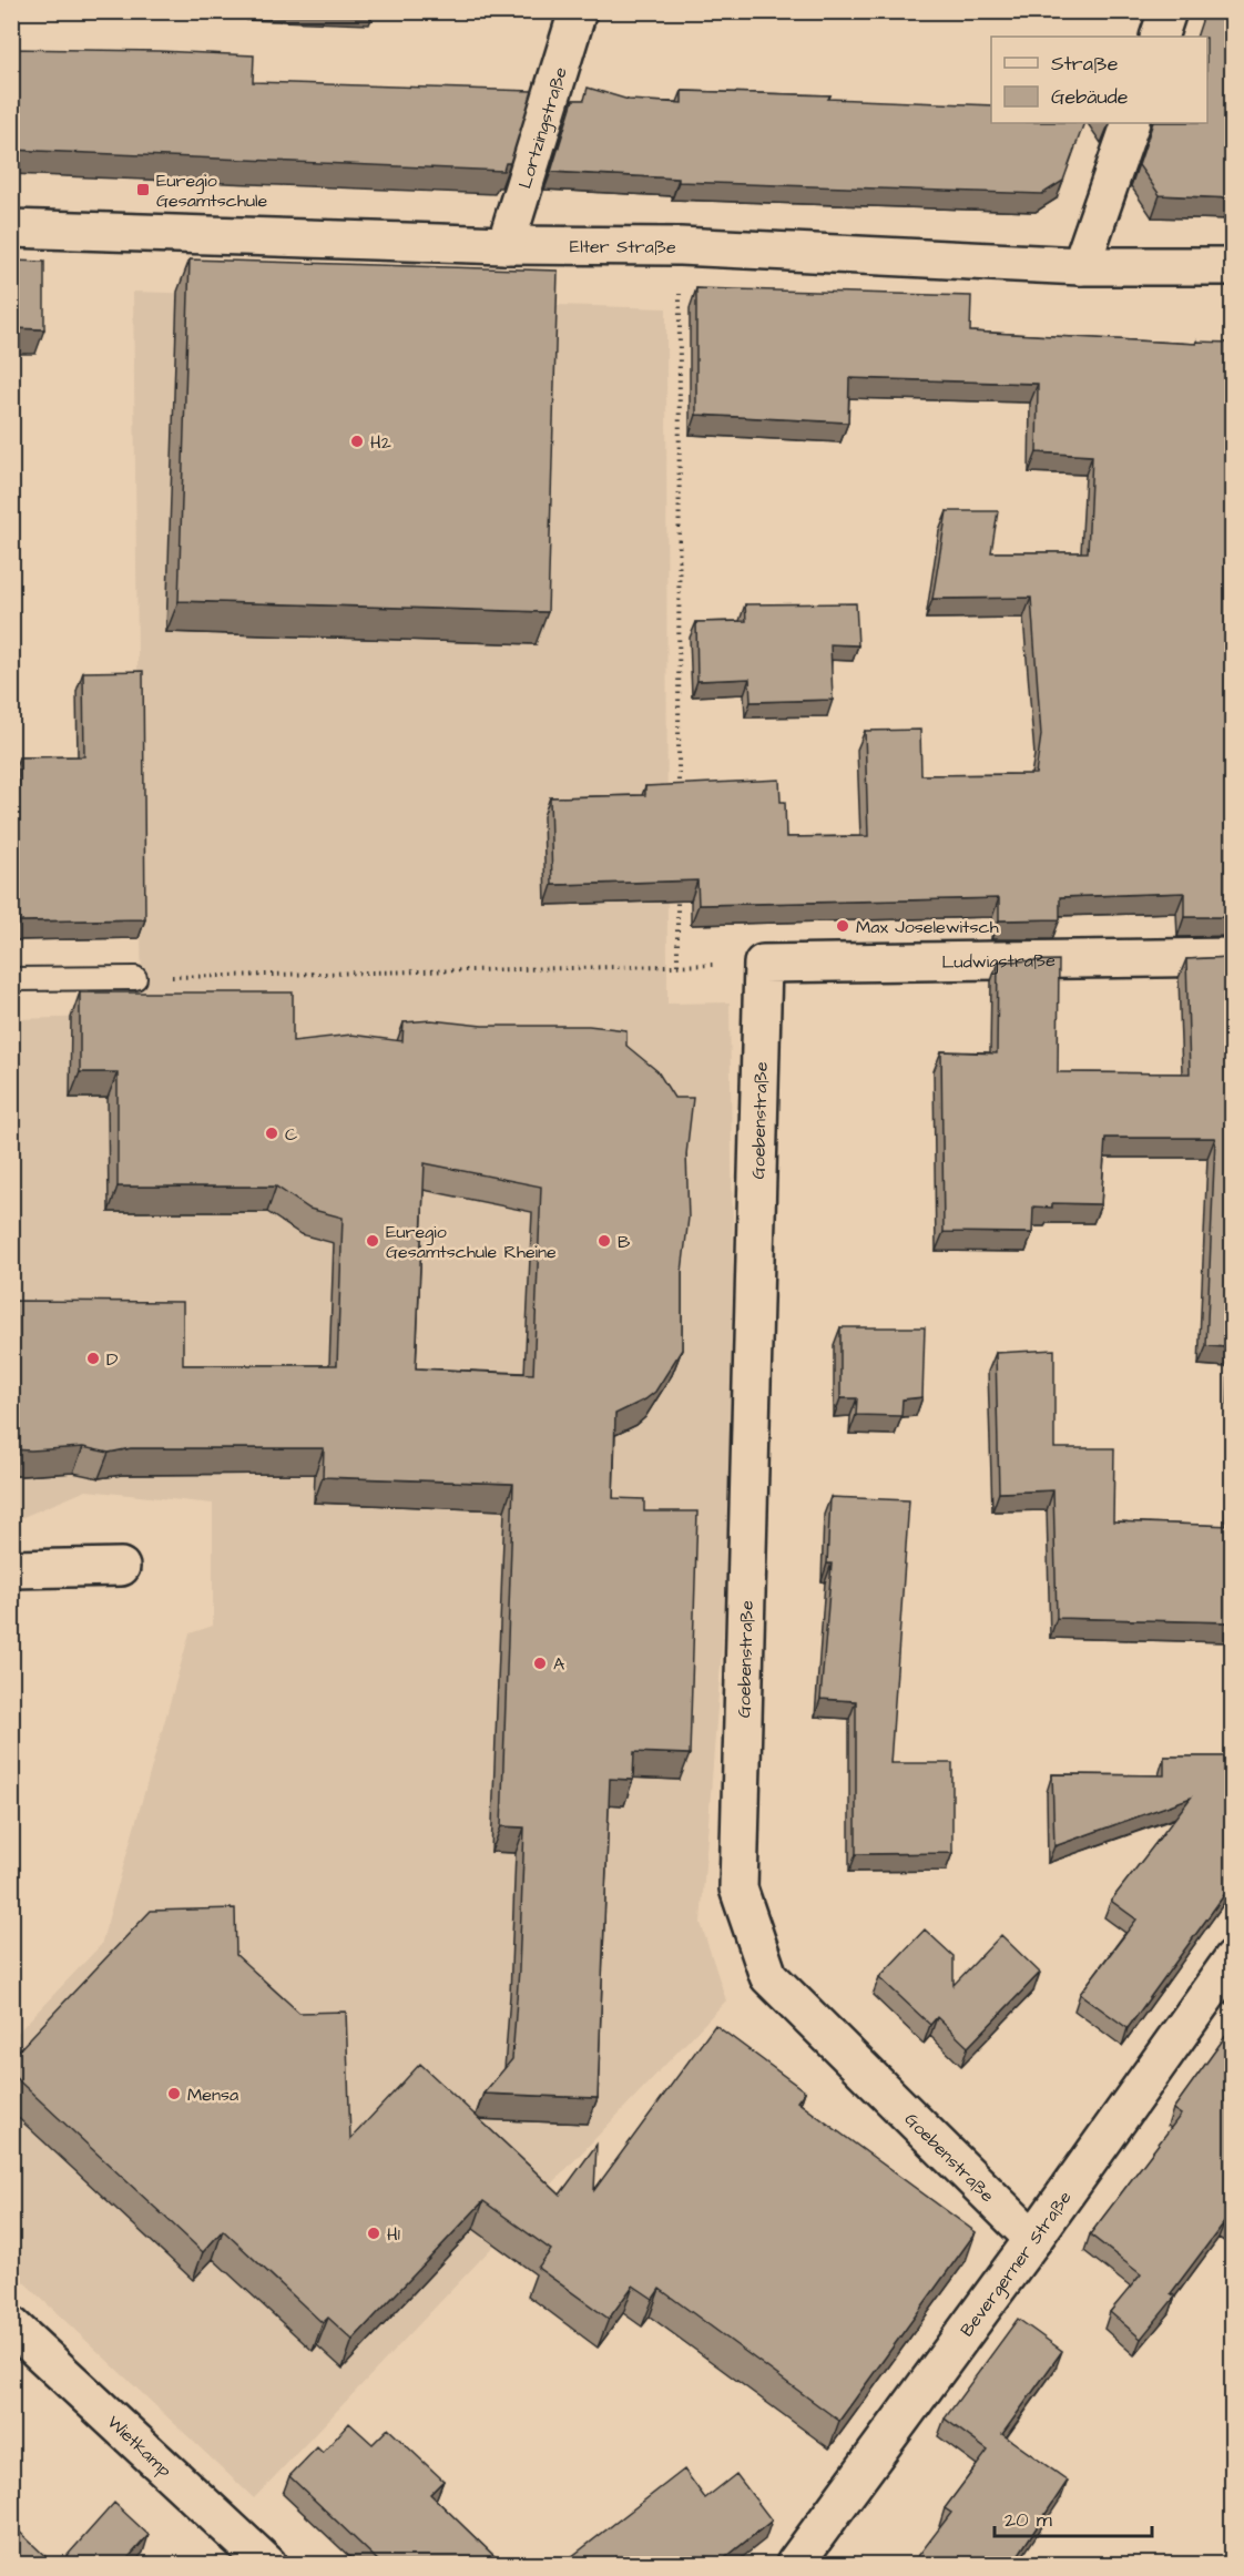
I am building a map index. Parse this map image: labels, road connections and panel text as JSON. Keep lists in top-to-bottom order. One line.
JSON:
{"streets":{"street":["Lortzingstraße","Elter Straße","Ludwigstraße","Goebenstraße","Bevergerner Straße","Wietkamp"]},"crossings":[["Lortzingstraße","Elter Straße"],["Ludwigstraße","Goebenstraße"],["Goebenstraße","Bevergerner Straße"]],"places":{"transit":["Euregio Gesamtschule"],"other":["H2","Max Joselewitsch","C","Euregio Gesamtschule Rheine","B","D","A","Mensa","H1"]},"legend":["Straße","Gebäude"],"scale_bar":"20 m"}
